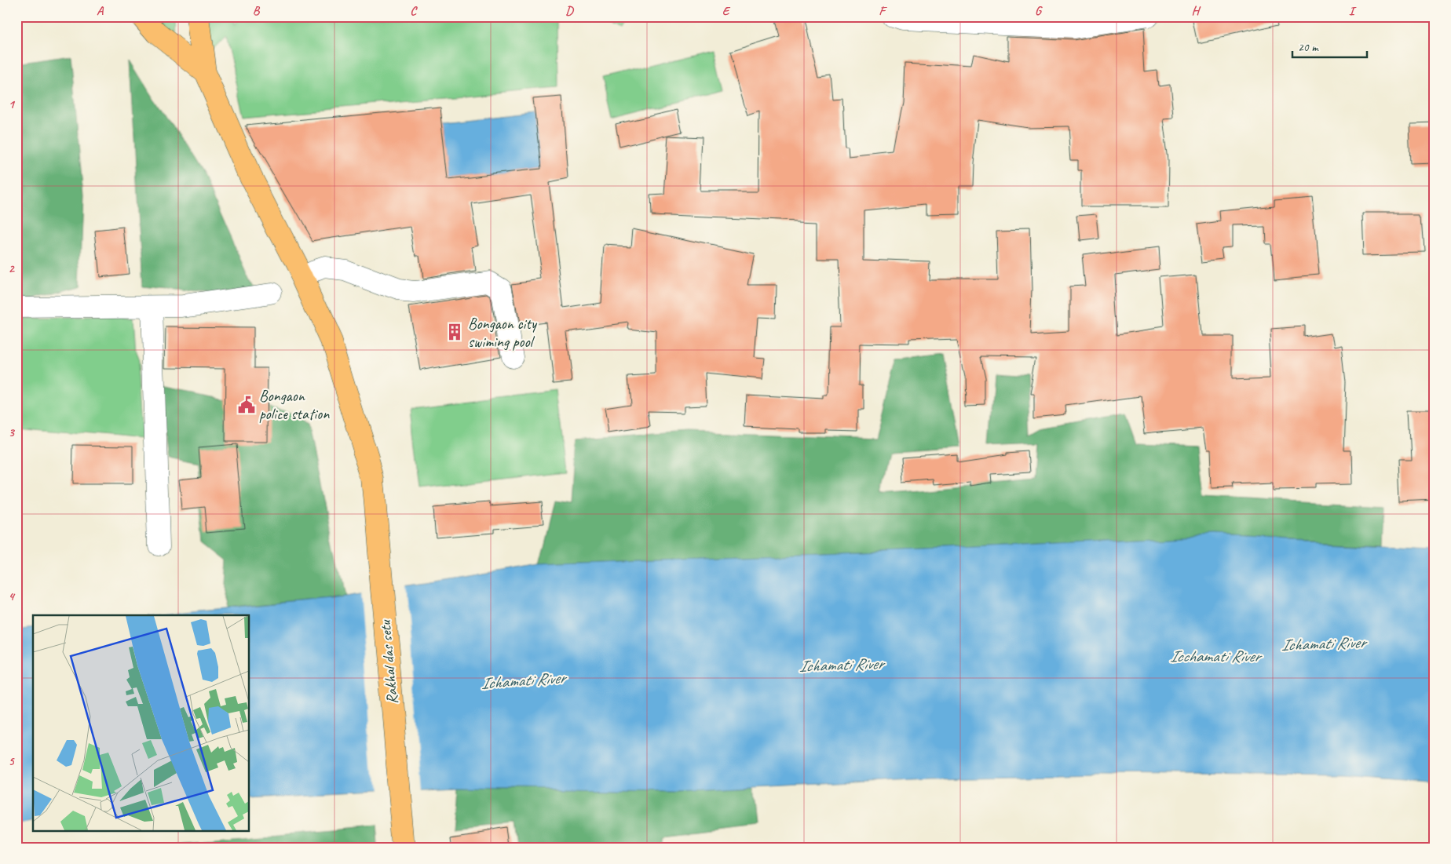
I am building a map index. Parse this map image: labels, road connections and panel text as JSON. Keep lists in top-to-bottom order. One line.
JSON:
{"streets":{"highway":["Rakhal das setu"]},"water":["Ichamati River","Icchamati River"],"places":{"building":["Bongaon city swiming pool"],"public building":["Bongaon police station"]},"scale_bar":"20 m","grid":{"columns":["A","B","C","D","E","F","G","H","I"],"rows":["1","2","3","4","5"]}}
